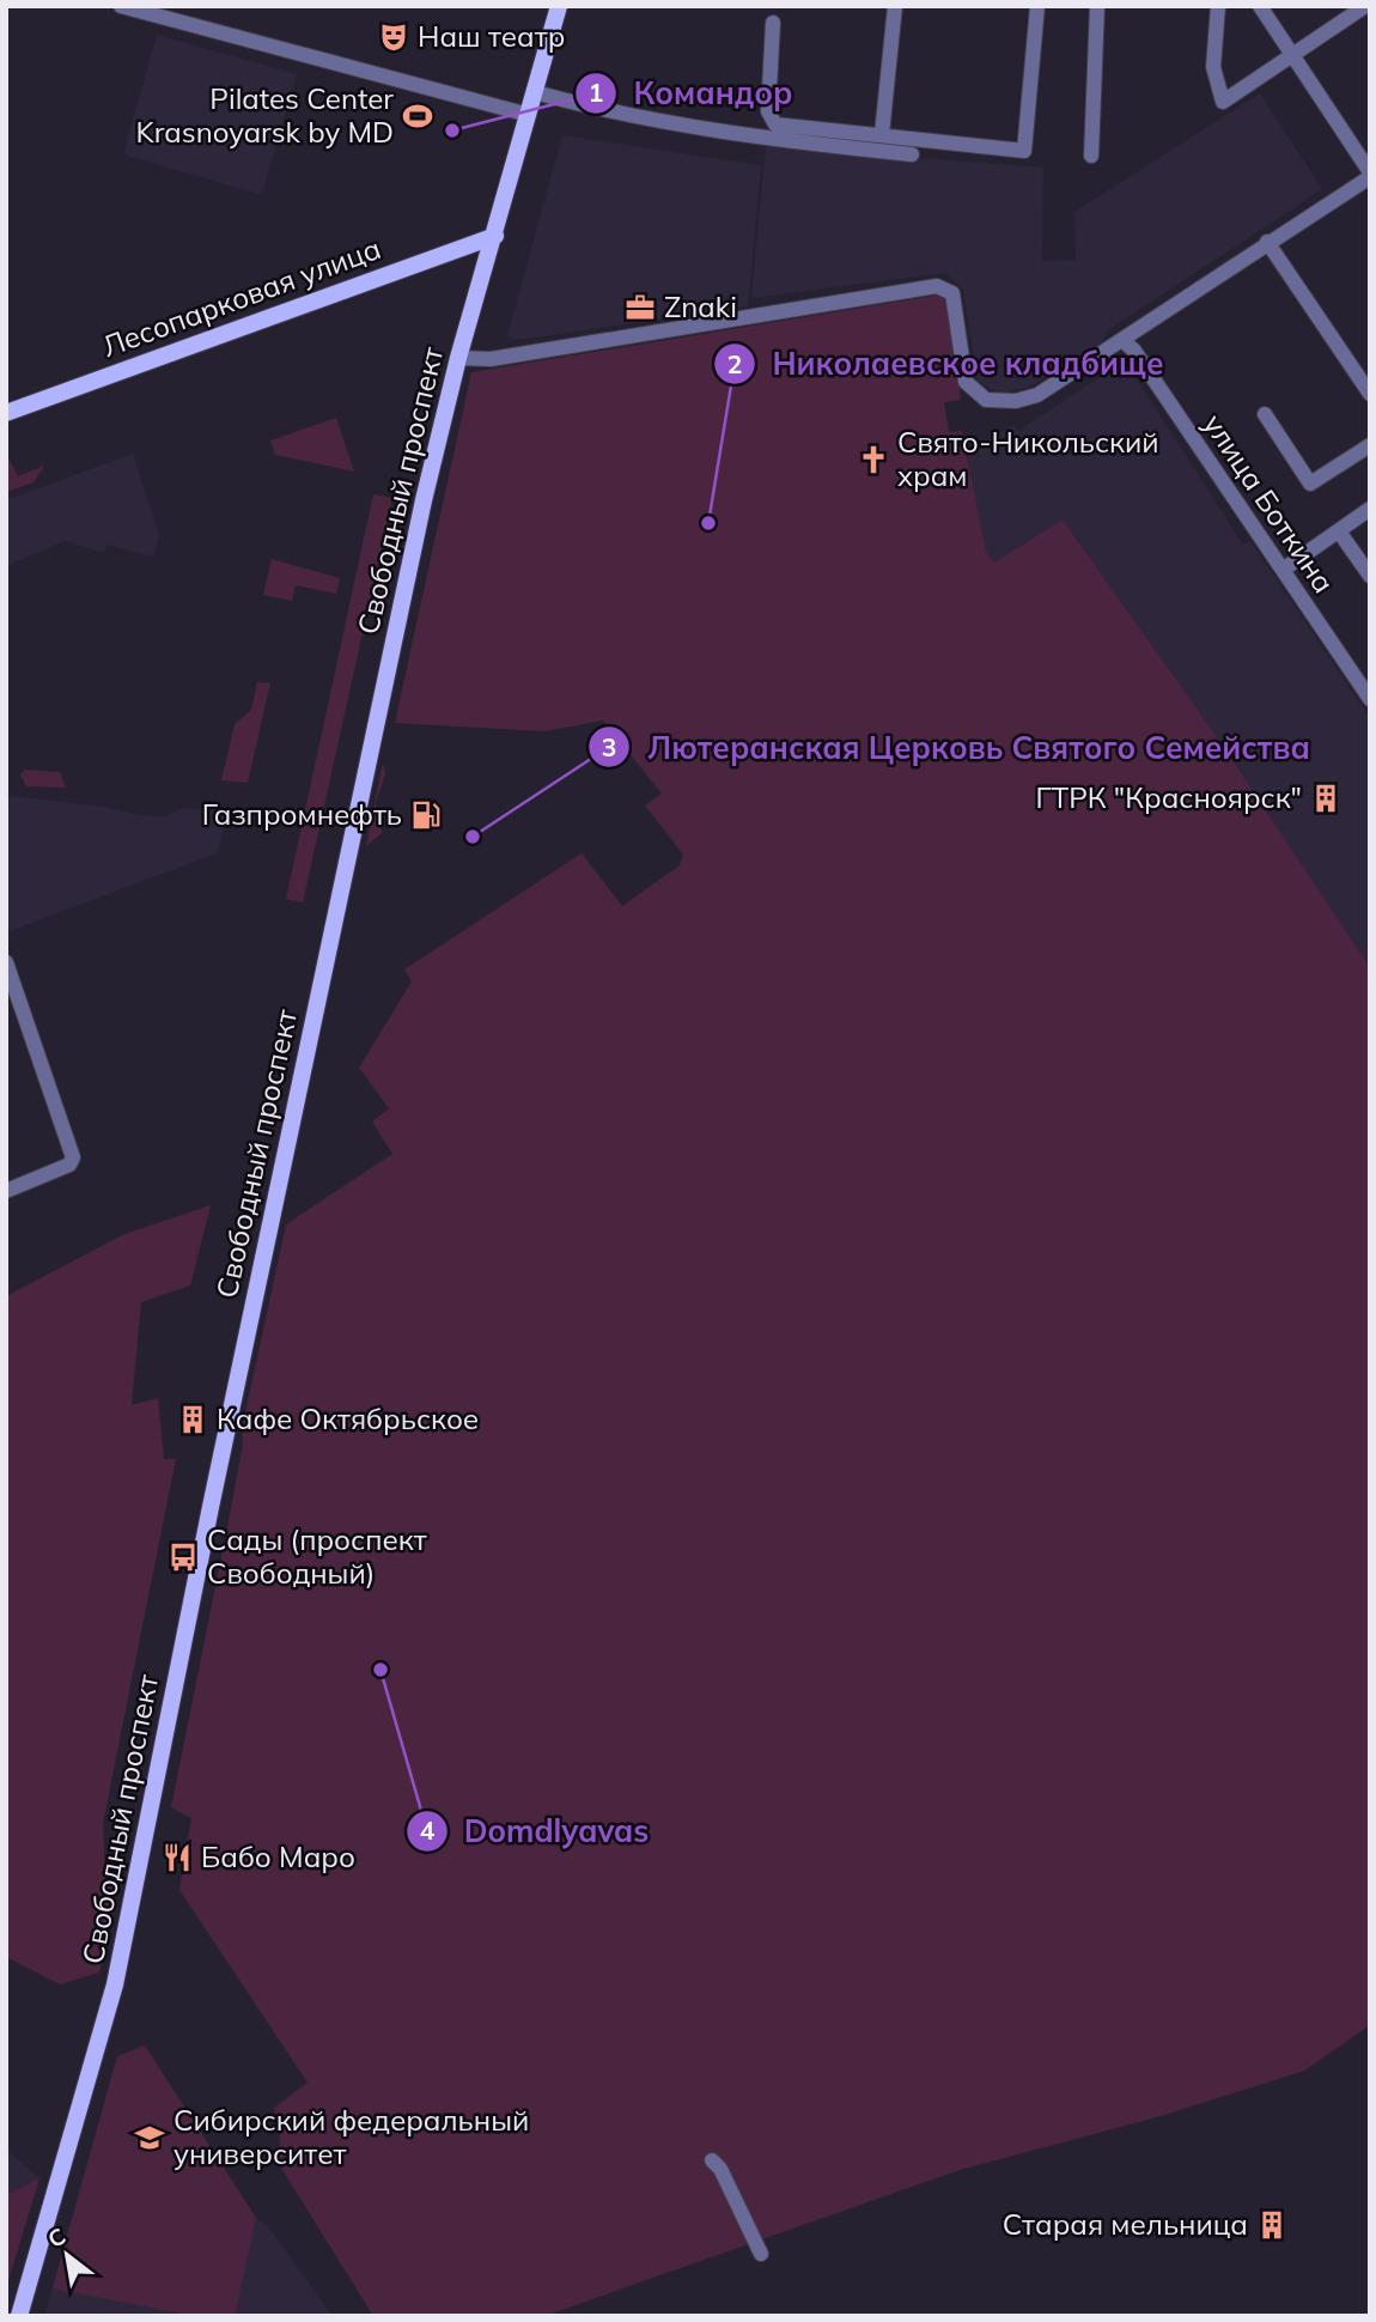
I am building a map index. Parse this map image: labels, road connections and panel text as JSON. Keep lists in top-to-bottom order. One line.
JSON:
{"streets":{"main road":["Лесопарковая улица","Свободный проспект"],"street":["улица Боткина"]},"crossings":[["Лесопарковая улица","Свободный проспект"]],"places":{"theatre":["Наш театр"],"sports":["Pilates Center Krasnoyarsk by MD"],"other":["Командор","Николаевское кладбище","Лютеранская Церковь Святого Семейства","Domdlyavas"],"office":["Znaki"],"church":["Свято-Никольский храм"],"building":["ГТРК \"Красноярск\"","Кафе Октябрьское","Старая мельница"],"fuel station":["Газпромнефть"],"bus stop":["Сады (проспект Свободный)"],"restaurant":["Бабо Маро"],"school or university":["Сибирский федеральный университет"]},"north":"top left"}
